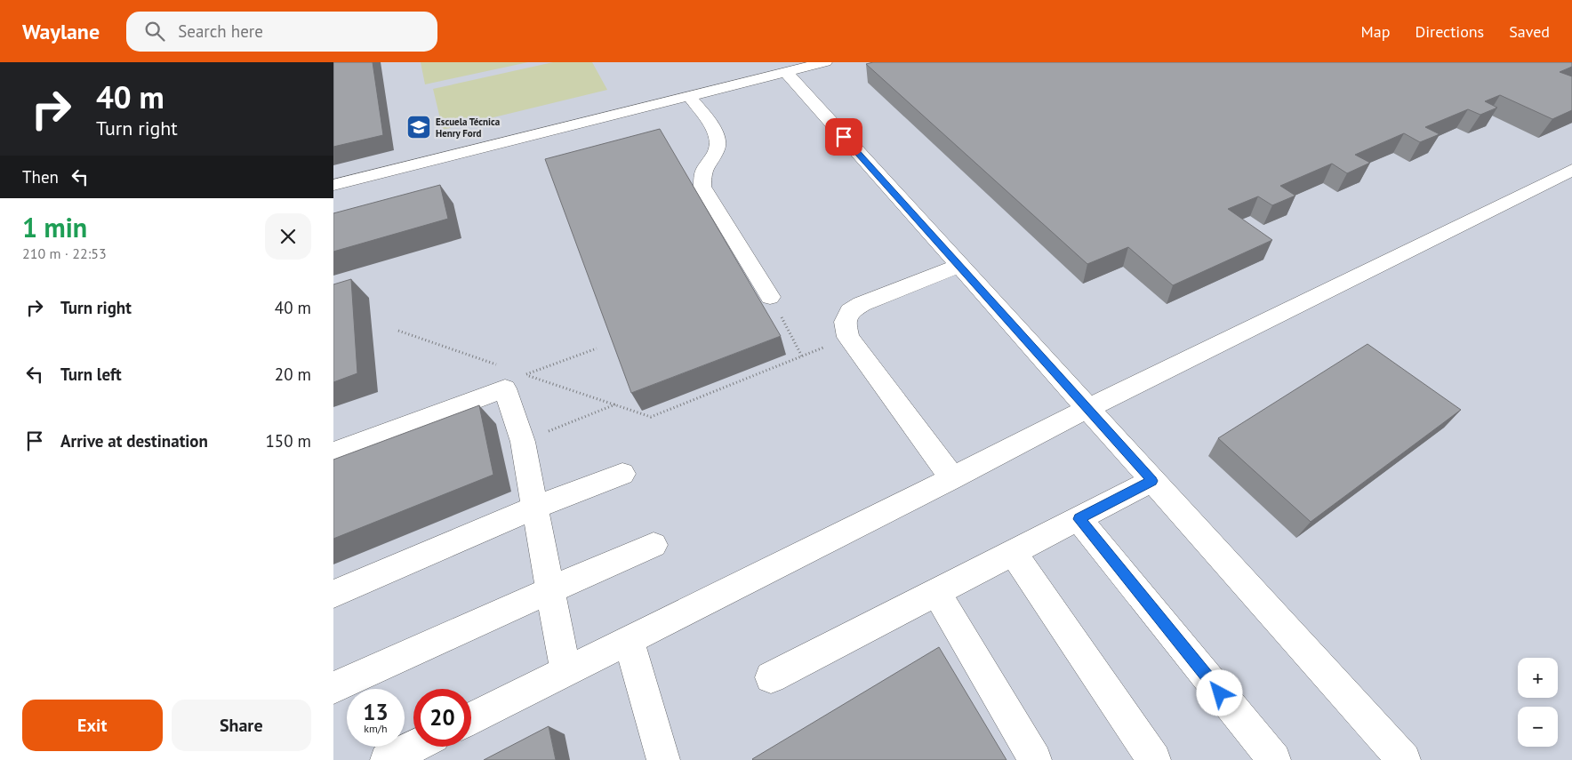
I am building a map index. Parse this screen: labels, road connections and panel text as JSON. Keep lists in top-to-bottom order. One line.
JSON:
{"places":{"school or university":["Escuela Técnica Henry Ford"]},"page":{"header":"Waylane","search":"Search here","nav":["Map","Directions","Saved"],"turn":["40 m","Turn right"],"then":"Then","heading":["1 min","210 m · 22:53"],"list":[{"name":"Turn right","value":"40 m"},{"name":"Turn left","value":"20 m"},{"name":"Arrive at destination","value":"150 m"}],"map_buttons":["+","−"],"speed":"13 km/h","limit":"20","buttons":["Exit","Share"]}}
